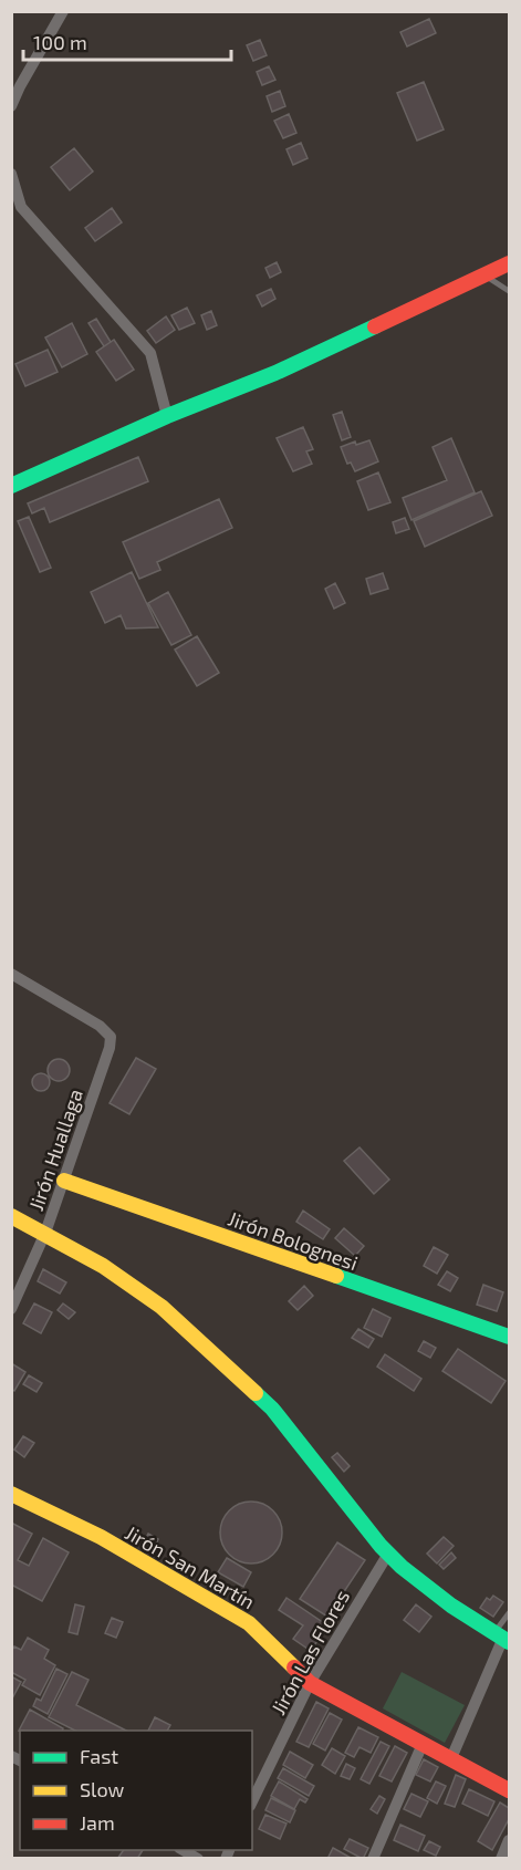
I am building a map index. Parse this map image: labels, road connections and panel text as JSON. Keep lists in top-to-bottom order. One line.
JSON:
{"streets":{"main road":["Jirón Bolognesi","Jirón San Martín"],"street":["Jirón Huallaga","Jirón Las Flores"]},"crossings":[["Jirón Huallaga","Jirón Bolognesi"],["Jirón San Martín","Jirón Las Flores"]],"legend":["Fast","Slow","Jam"],"scale_bar":"100 m"}
